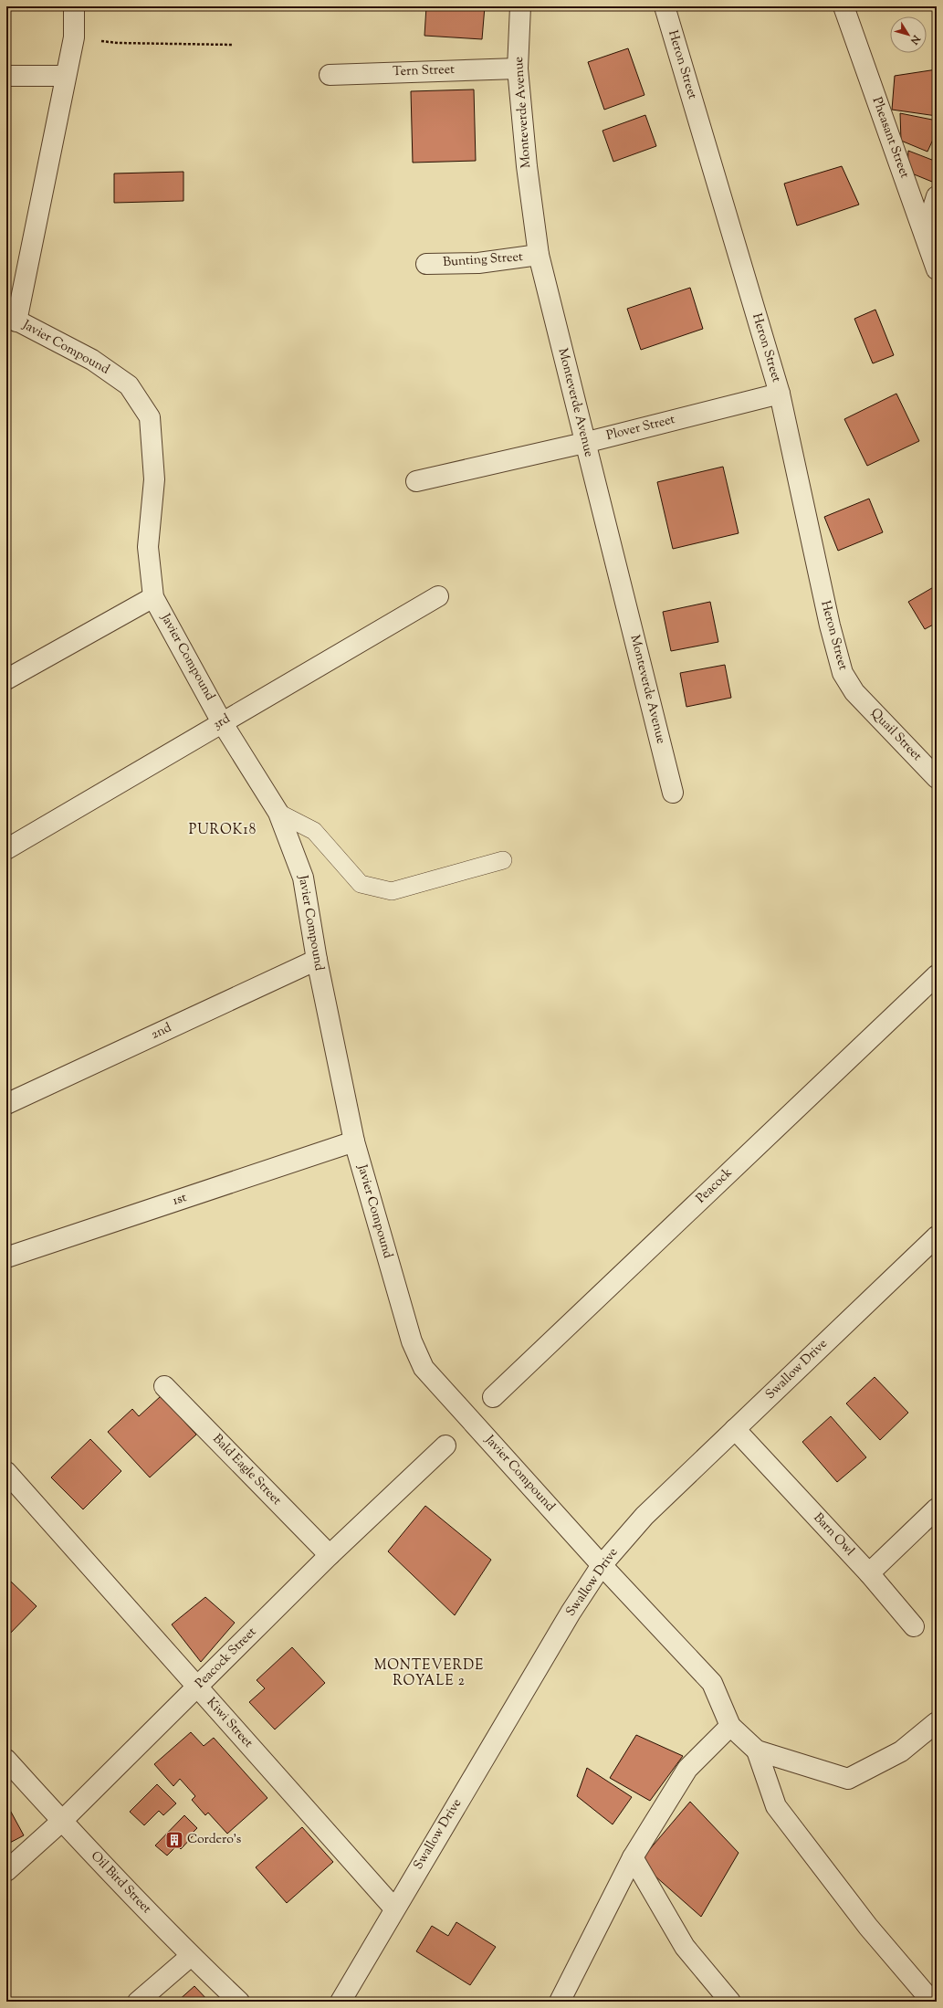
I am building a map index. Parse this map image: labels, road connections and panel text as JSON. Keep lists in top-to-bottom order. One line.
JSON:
{"streets":{"street":["Heron Street","Tern Street","Monteverde Avenue","Pheasant Street","Bunting Street","Javier Compound","Plover Street","3rd","Quail Street","2nd","Peacock","1st","Swallow Drive","Bald Eagle Street","Barn Owl","Peacock Street","Kiwi Street","Oil Bird Street"]},"crossings":[["Heron Street","Plover Street"],["Heron Street","Quail Street"],["Tern Street","Monteverde Avenue"],["Monteverde Avenue","Bunting Street"],["Monteverde Avenue","Plover Street"],["Javier Compound","3rd"],["Javier Compound","2nd"],["Javier Compound","1st"],["Javier Compound","Swallow Drive"],["Swallow Drive","Barn Owl"],["Swallow Drive","Kiwi Street"],["Bald Eagle Street","Peacock Street"],["Peacock Street","Kiwi Street"],["Peacock Street","Oil Bird Street"]],"districts":["PUROK18","MONTEVERDE ROYALE 2"],"places":{"building":["Cordero's"]},"north":"bottom right"}
